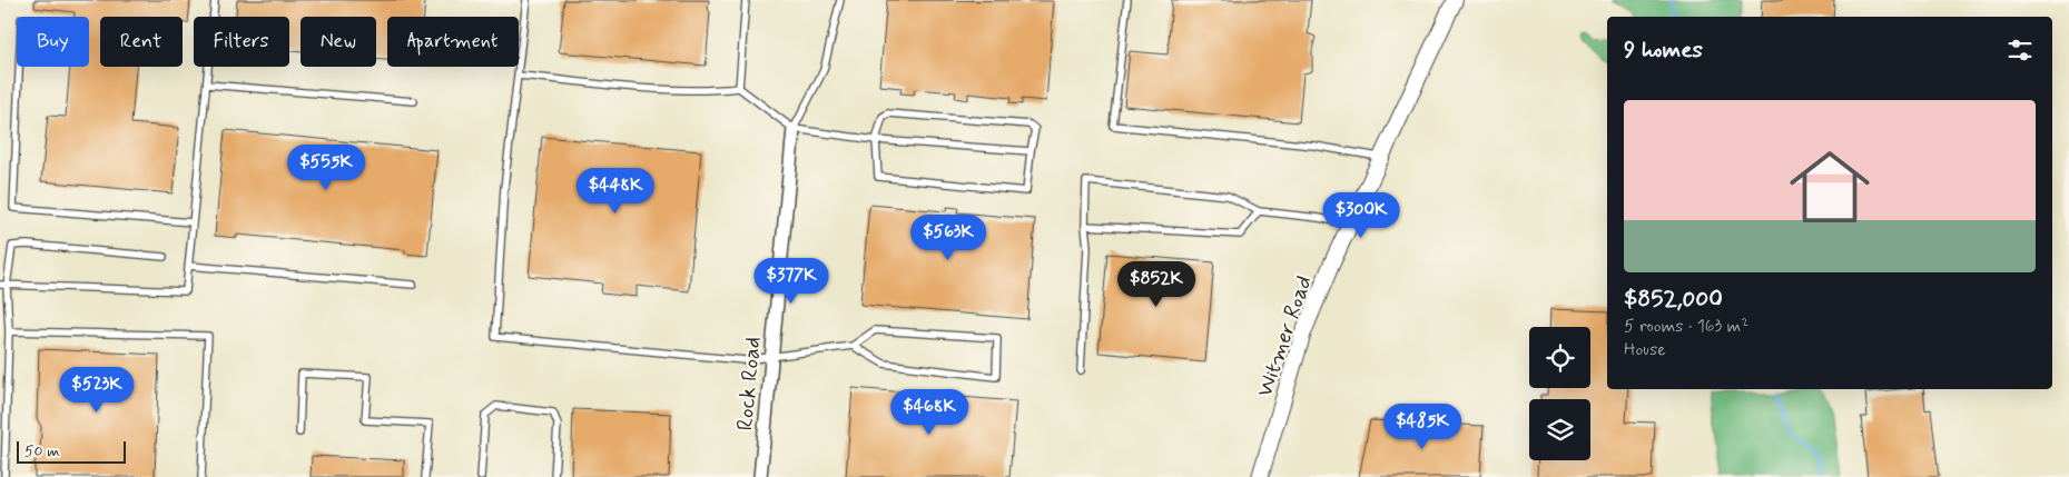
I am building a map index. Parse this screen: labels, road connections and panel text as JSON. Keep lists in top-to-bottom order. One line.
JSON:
{"streets":{"street":["Witmer Road","Rock Road"]},"scale_bar":"50 m","page":{"chip":["Buy","Rent","Filters","New","Apartment"],"heading":"9 homes","list":[{"name":"$852,000","note":"5 rooms · 163 m² · House"}],"price":["$555K","$448K","$300K","$563K","$377K","$852K","$523K","$468K","$485K"],"scale":"50 m"}}
